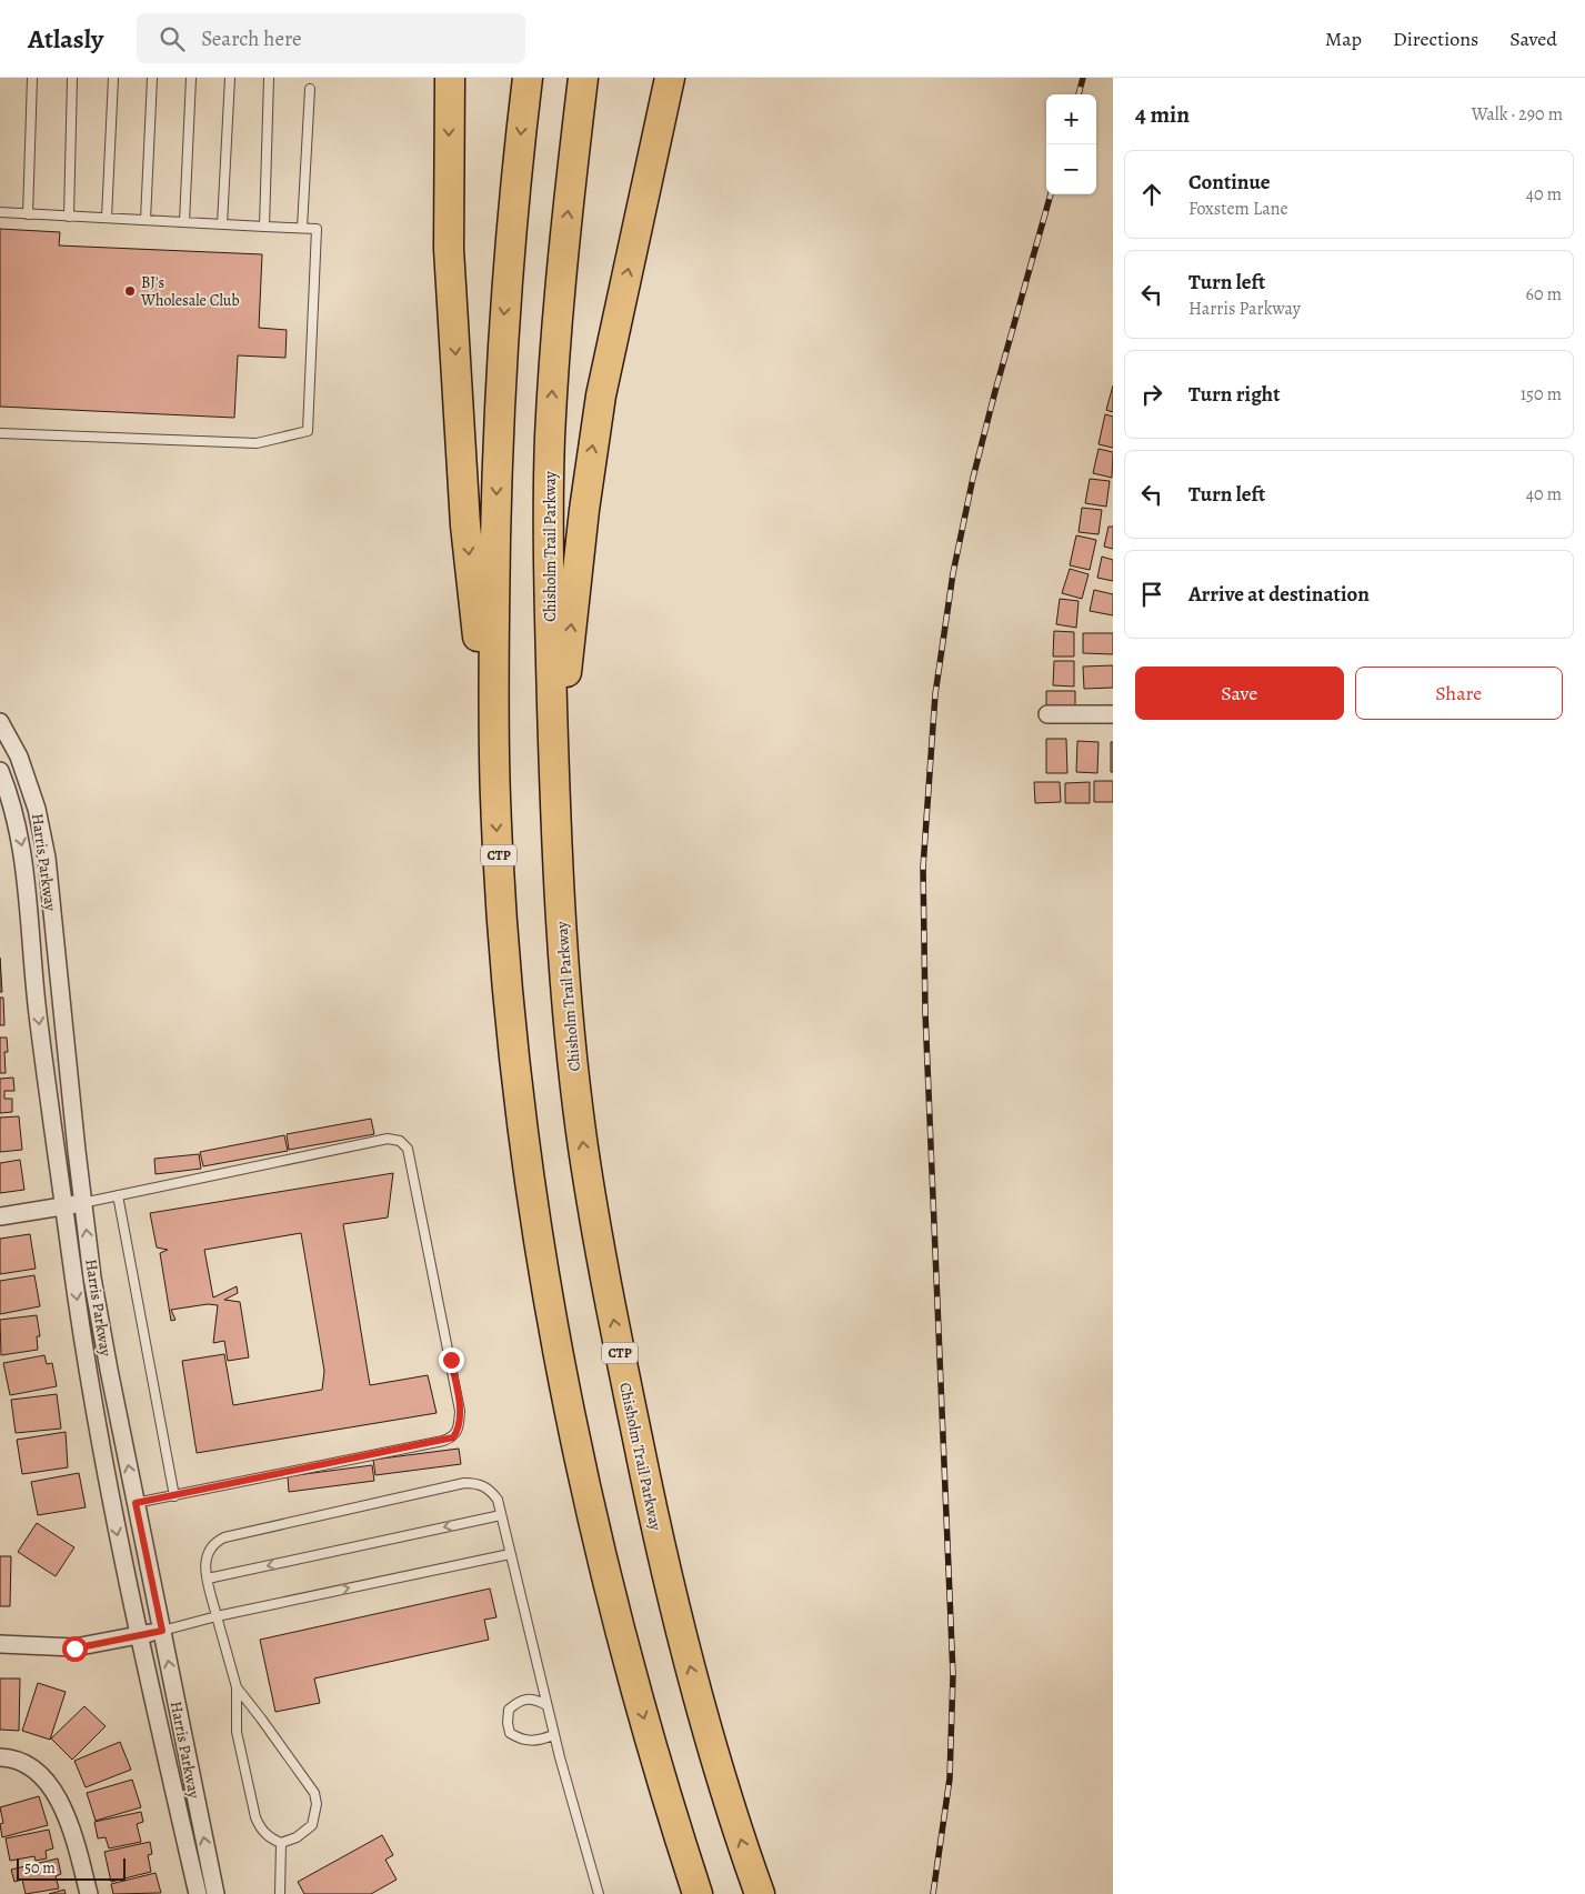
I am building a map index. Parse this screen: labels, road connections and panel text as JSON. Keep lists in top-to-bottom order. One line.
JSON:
{"streets":{"highway":["Chisholm Trail Parkway","CTP"],"street":["Harris Parkway"]},"places":["BJ's Wholesale Club"],"scale_bar":"50 m","page":{"header":"Atlasly","search":"Search here","nav":["Map","Directions","Saved"],"heading":["4 min","Walk · 290 m"],"map_buttons":["+","−"],"list":[["Continue","Foxstem Lane","40 m"],["Turn left","Harris Parkway","60 m"],["Turn right","150 m"],["Turn left","40 m"],"Arrive at destination"],"buttons":["Save","Share"],"scale":"50 m"}}
